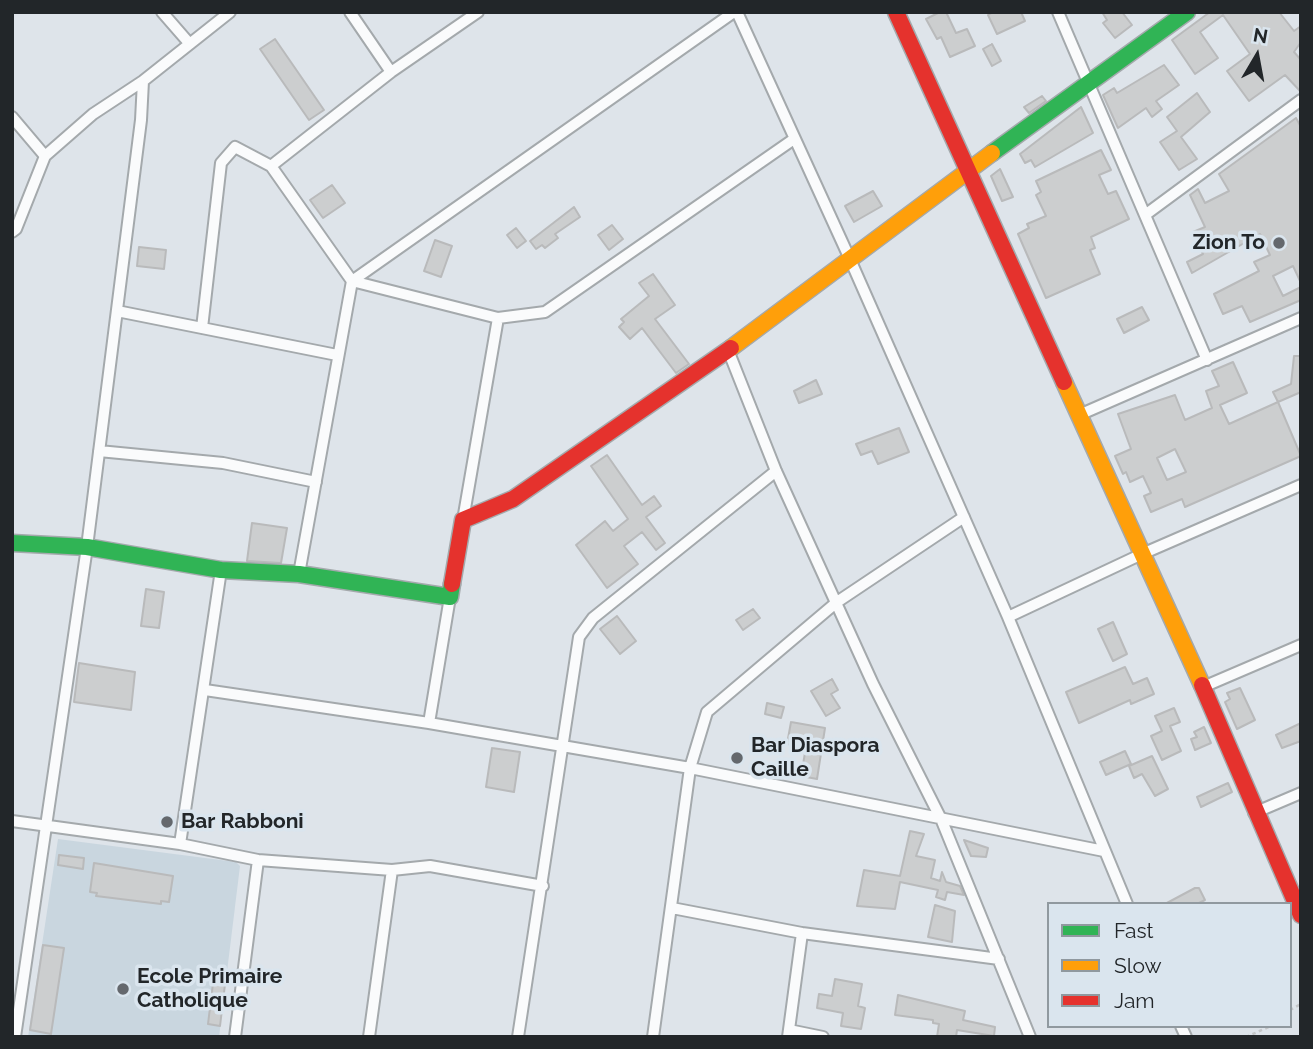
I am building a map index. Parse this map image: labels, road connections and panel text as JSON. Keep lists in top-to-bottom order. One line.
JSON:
{"places":["Zion To","Bar Diaspora Caille","Bar Rabboni","Ecole Primaire Catholique"],"legend":["Fast","Slow","Jam"],"north":"top"}
